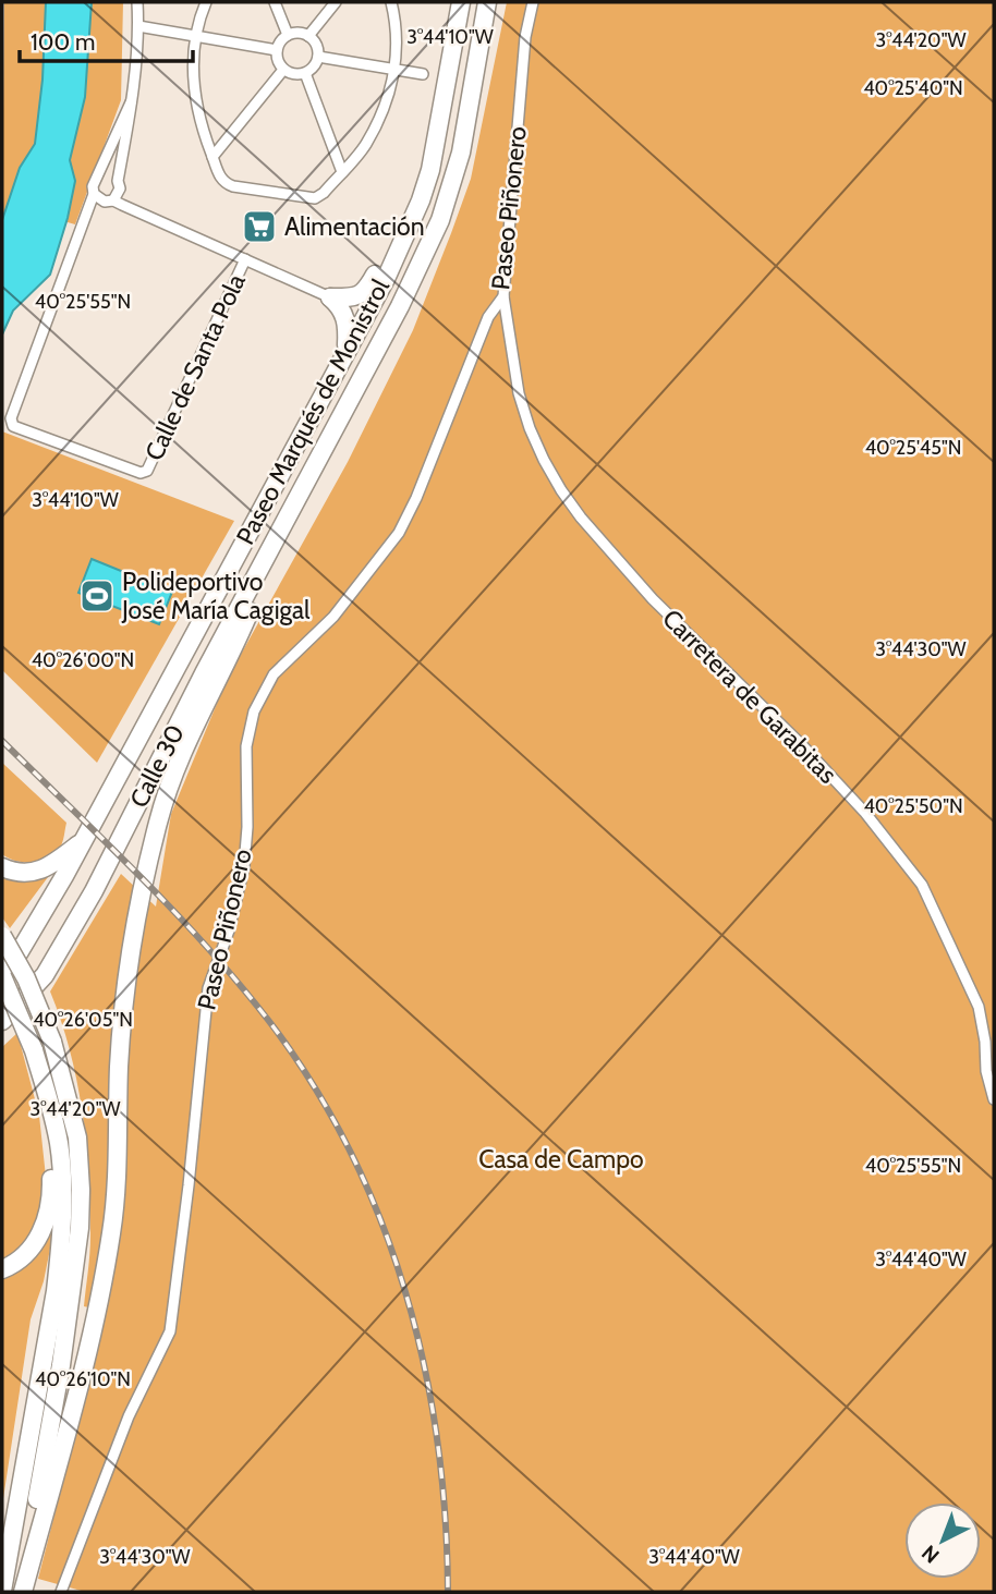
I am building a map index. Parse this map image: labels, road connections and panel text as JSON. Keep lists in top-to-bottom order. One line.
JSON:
{"streets":{"highway":["Paseo Marqués de Monistrol","Calle 30"],"street":["Paseo Piñonero","Calle de Santa Pola","Carretera de Garabitas"]},"crossings":[["Paseo Piñonero","Carretera de Garabitas"],["Paseo Marqués de Monistrol","Calle 30"]],"parks":["Casa de Campo"],"places":{"supermarket":["Alimentación"],"sports":["Polideportivo José María Cagigal"]},"scale_bar":"100 m","north":"bottom left","coordinates":["3°44'10\"W","3°44'20\"W","40°25'40\"N","40°25'55\"N","40°25'45\"N","3°44'30\"W","40°26'00\"N","40°25'50\"N","40°26'05\"N","3°44'40\"W","40°26'10\"N"]}
